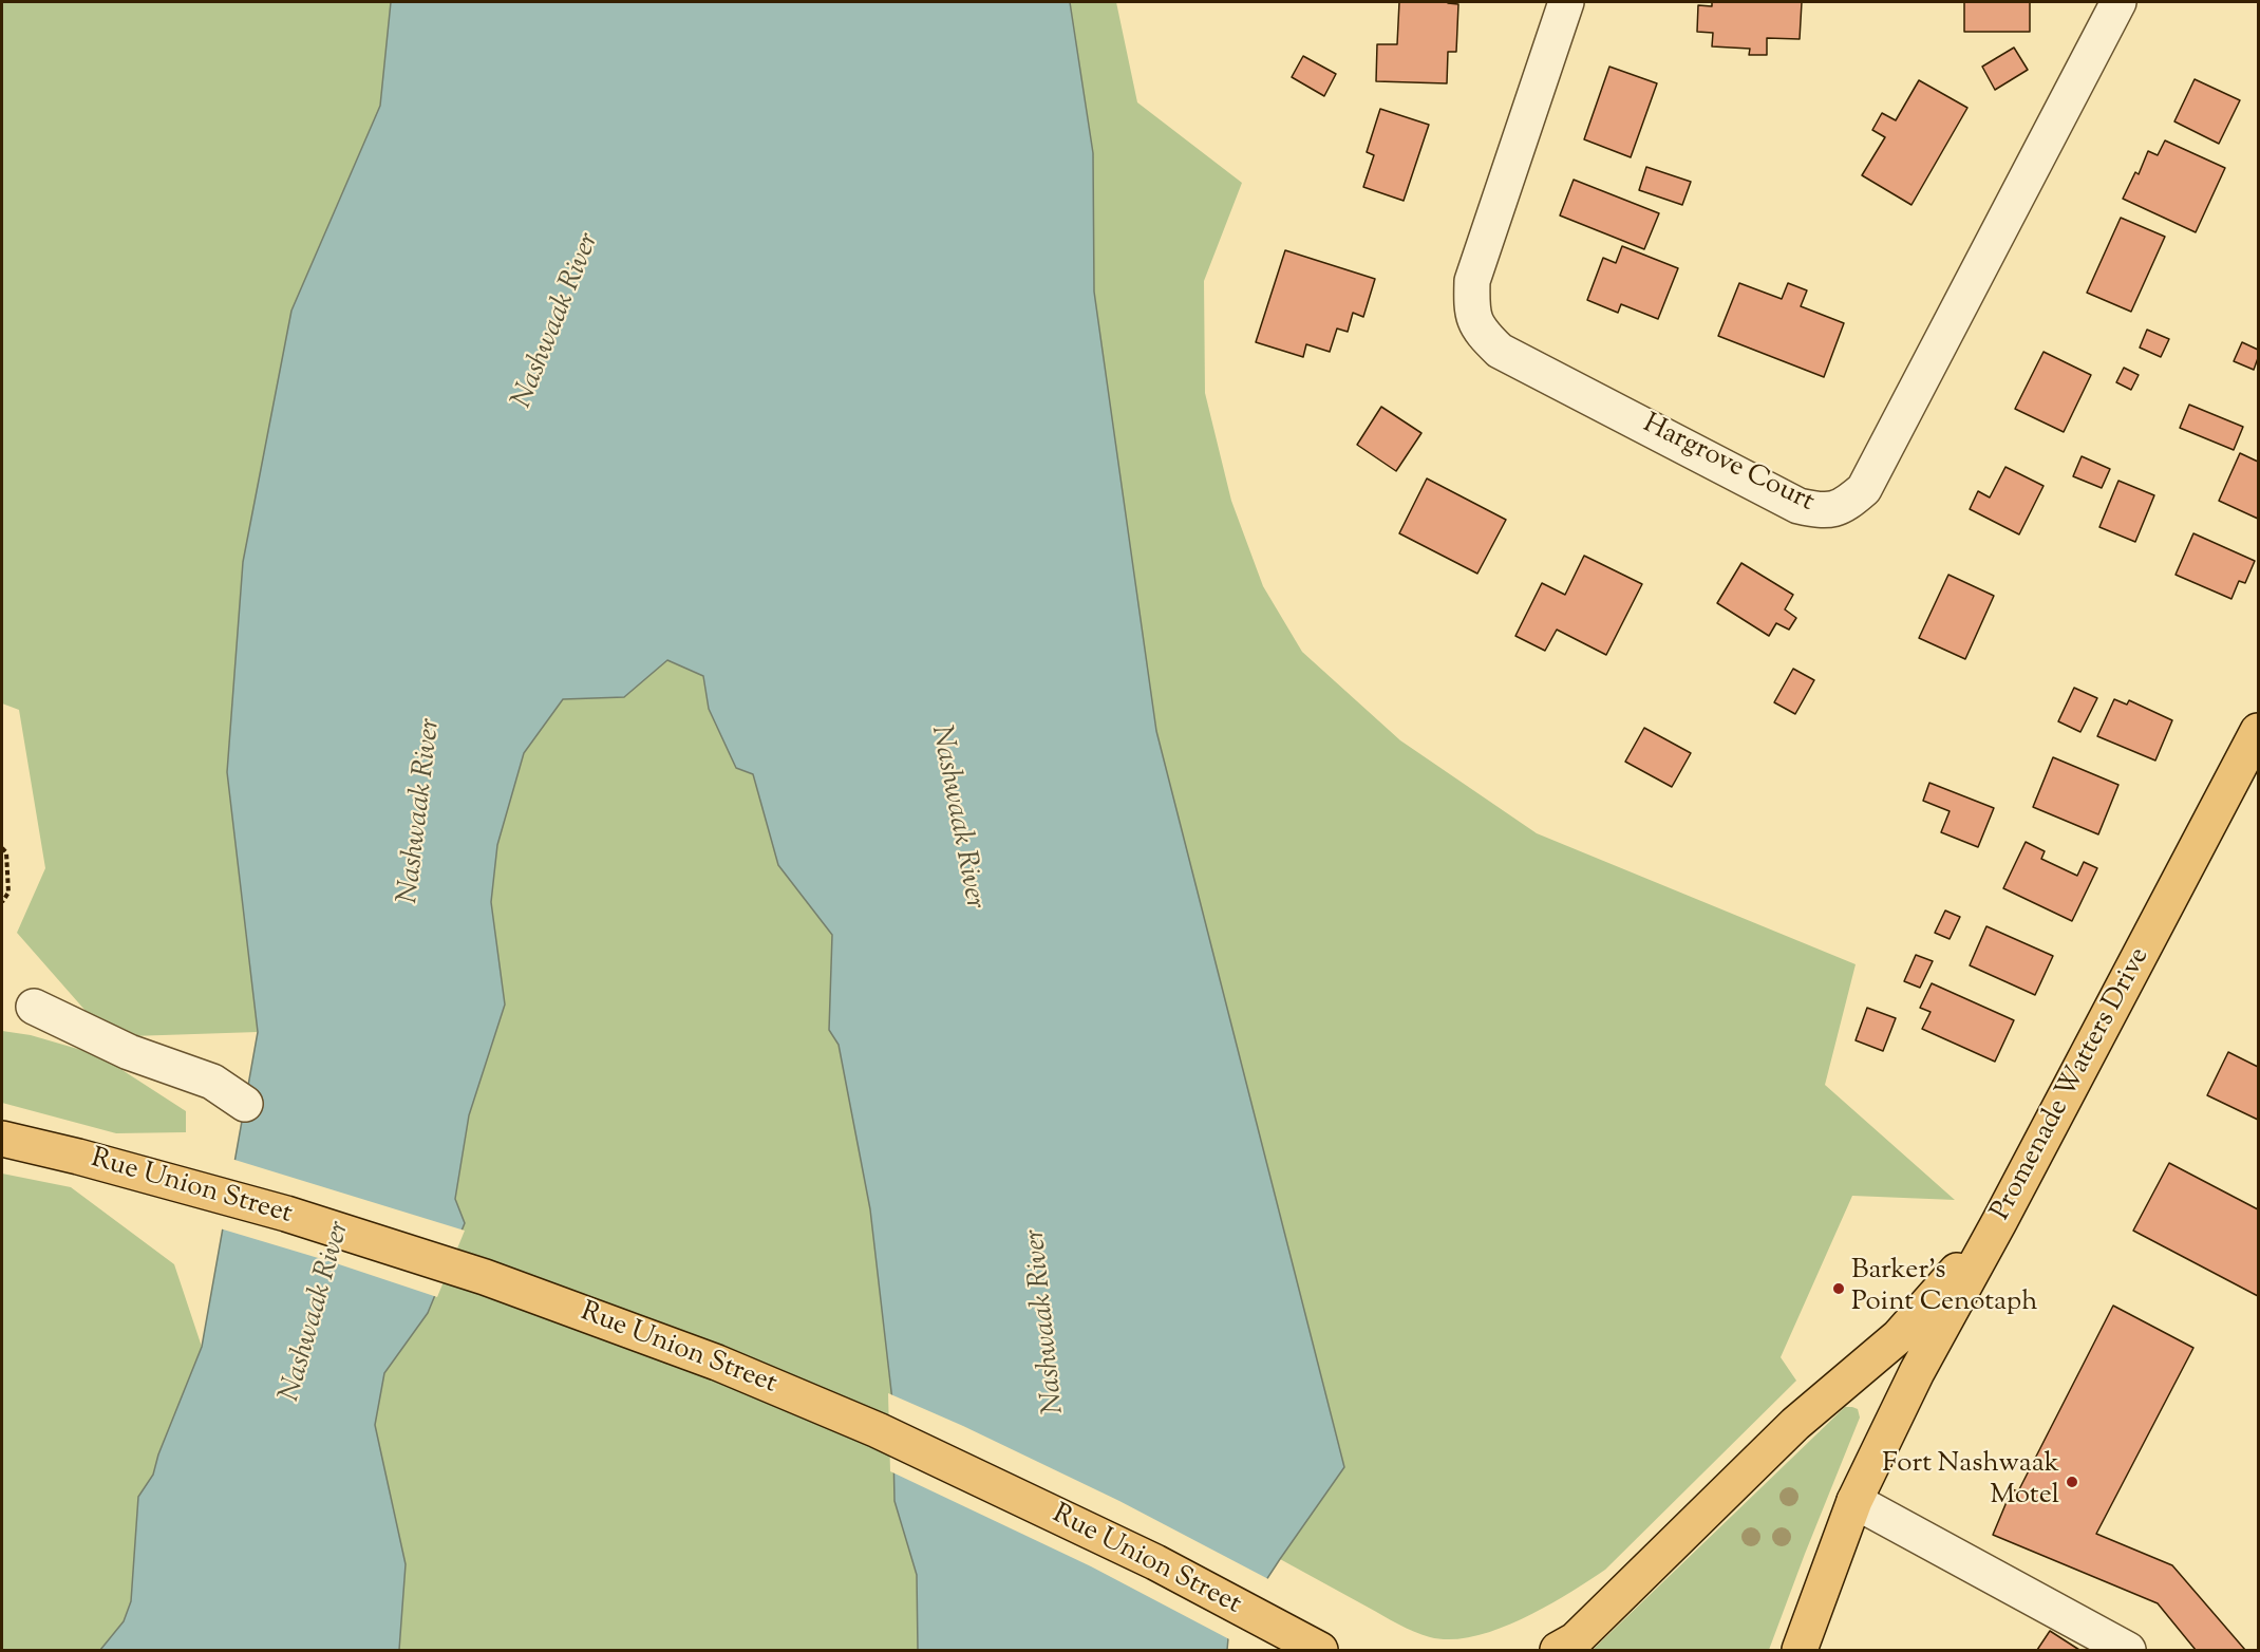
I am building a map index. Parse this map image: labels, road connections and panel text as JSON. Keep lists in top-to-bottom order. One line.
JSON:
{"streets":{"main road":["Promenade Watters Drive","Rue Union Street"],"street":["Hargrove Court"]},"water":["Nashwaak River"],"places":["Barker's Point Cenotaph","Fort Nashwaak Motel"]}
